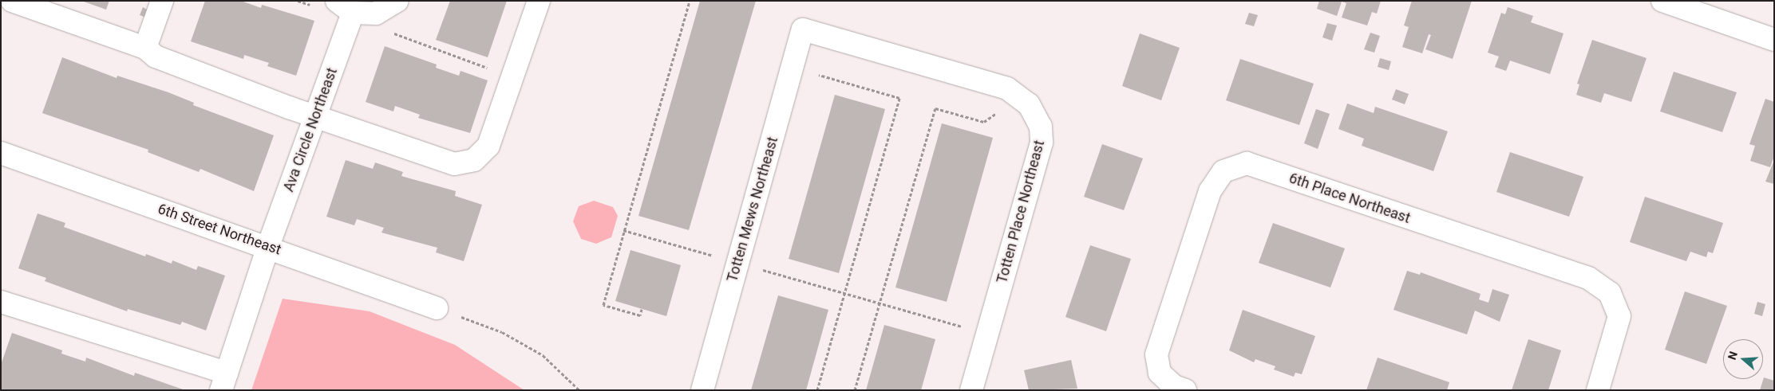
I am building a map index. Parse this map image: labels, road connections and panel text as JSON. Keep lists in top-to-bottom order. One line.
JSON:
{"streets":{"street":["Ava Circle Northeast","6th Place Northeast","Totten Mews Northeast","Totten Place Northeast","6th Street Northeast"]},"crossings":[["Ava Circle Northeast","6th Street Northeast"],["Totten Mews Northeast","Totten Place Northeast"]],"north":"left"}
